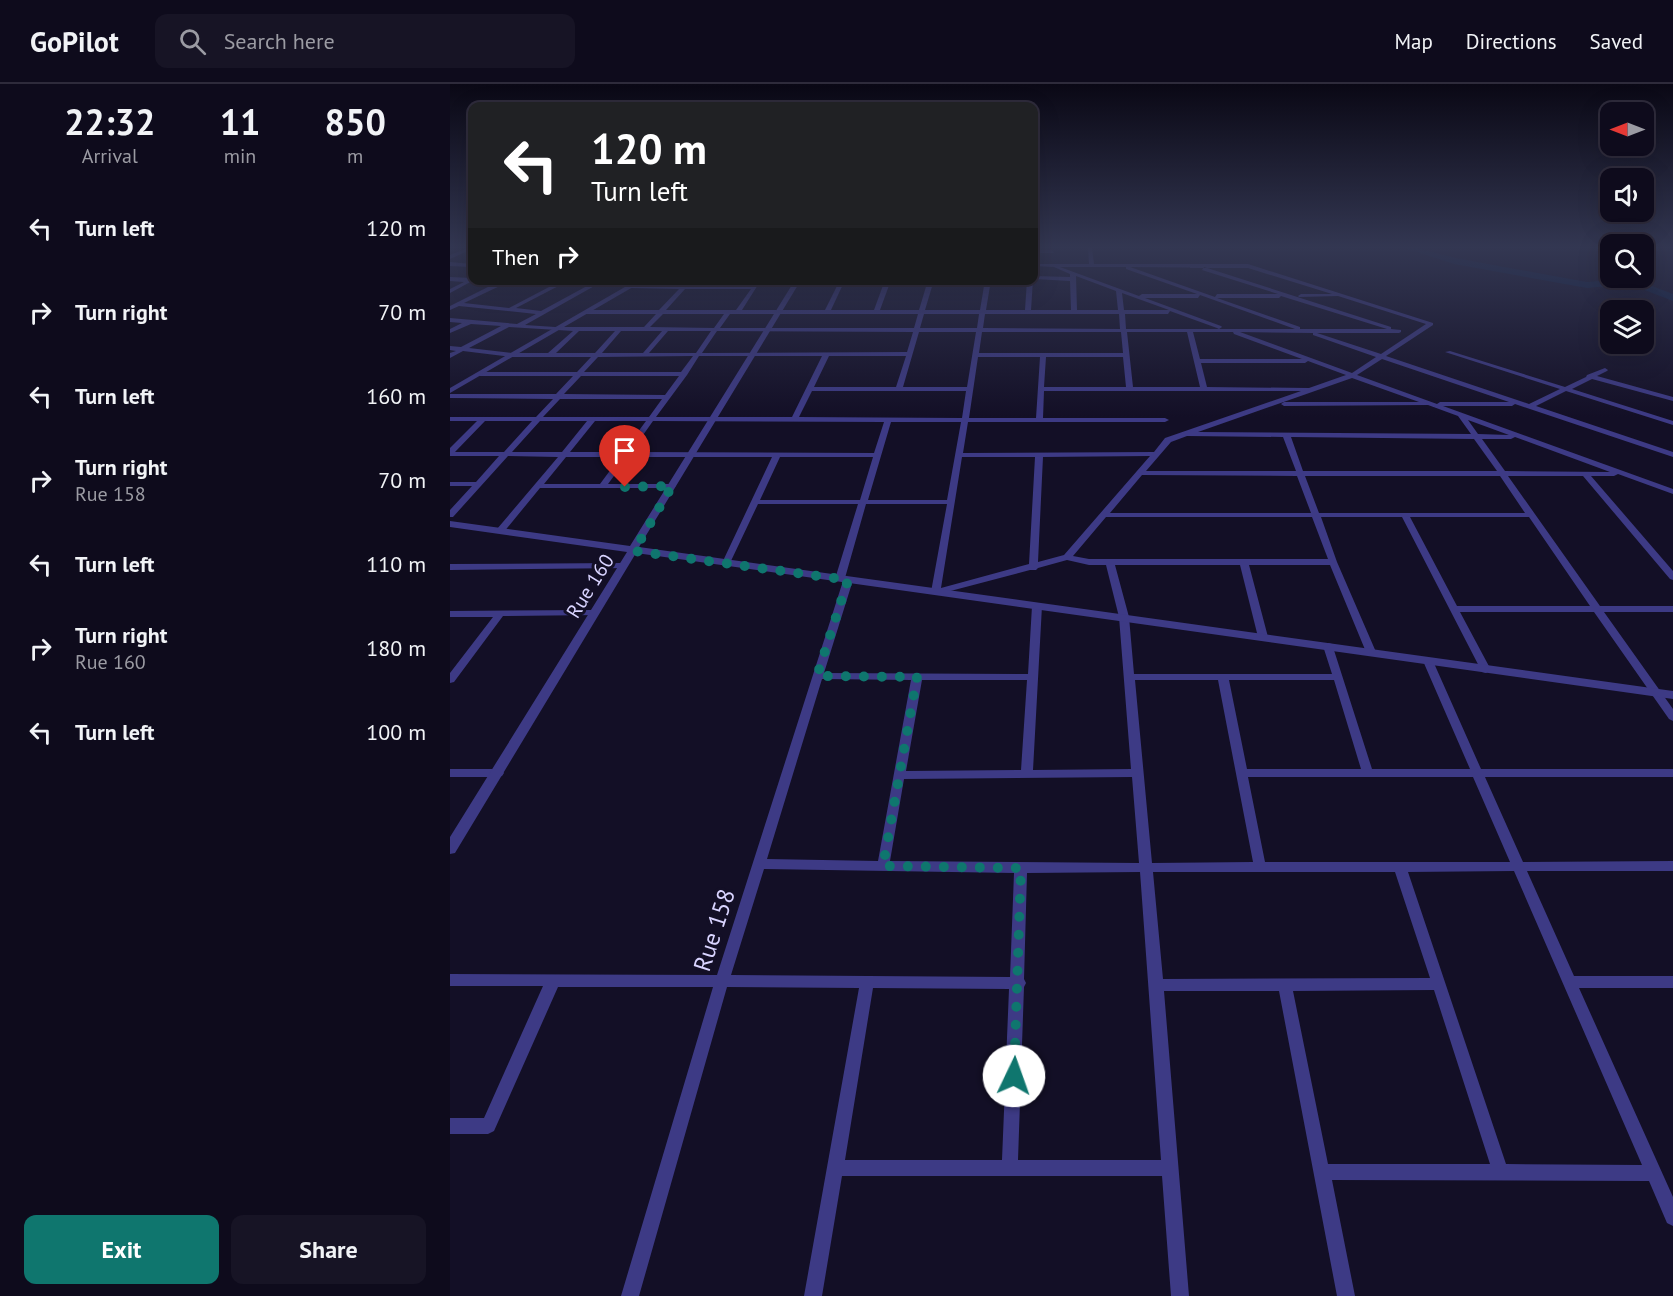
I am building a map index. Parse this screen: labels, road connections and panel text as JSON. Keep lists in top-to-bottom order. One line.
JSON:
{"streets":{"street":["Rue 160","Rue 158"]},"north":"left","page":{"header":"GoPilot","search":"Search here","nav":["Map","Directions","Saved"],"eta":["22:32","Arrival","11","min","850","m"],"turn":["120 m","Turn left"],"list":[{"name":"Turn left","value":"120 m"},{"name":"Turn right","value":"70 m"},{"name":"Turn left","value":"160 m"},{"name":"Turn right","note":"Rue 158","value":"70 m"},{"name":"Turn left","value":"110 m"},{"name":"Turn right","note":"Rue 160","value":"180 m"},{"name":"Turn left","value":"100 m"}],"then":"Then","buttons":["Exit","Share"]}}
